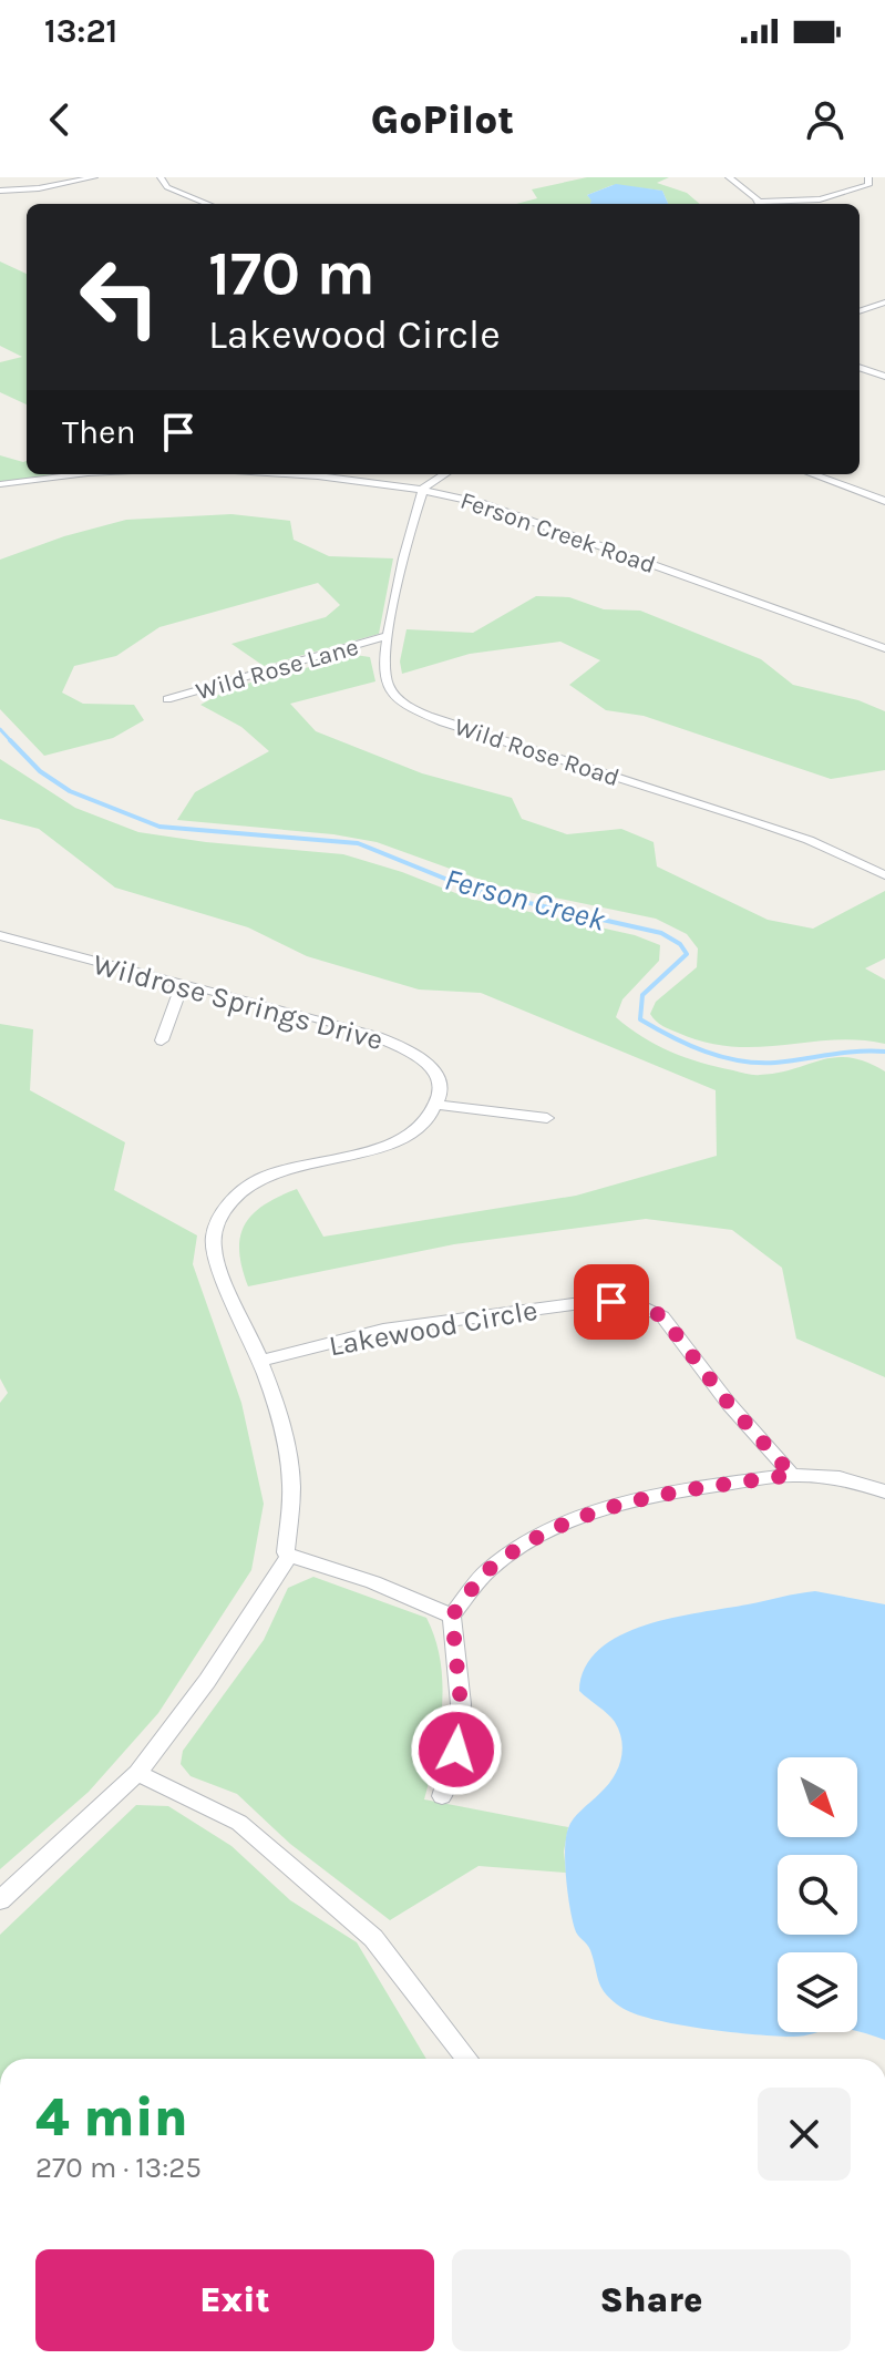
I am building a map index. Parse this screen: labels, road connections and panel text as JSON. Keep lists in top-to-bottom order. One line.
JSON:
{"streets":{"street":["Ferson Creek Road","Wild Rose Lane","Wild Rose Road","Wildrose Springs Drive","Lakewood Circle"]},"crossings":[["Ferson Creek Road","Wild Rose Road"],["Wild Rose Lane","Wild Rose Road"]],"water":["Ferson Creek"],"north":"bottom right","page":{"status":"13:21","header":"GoPilot","turn":["170 m","Lakewood Circle"],"then":"Then","heading":["4 min","270 m · 13:25"],"buttons":["Exit","Share"]}}
